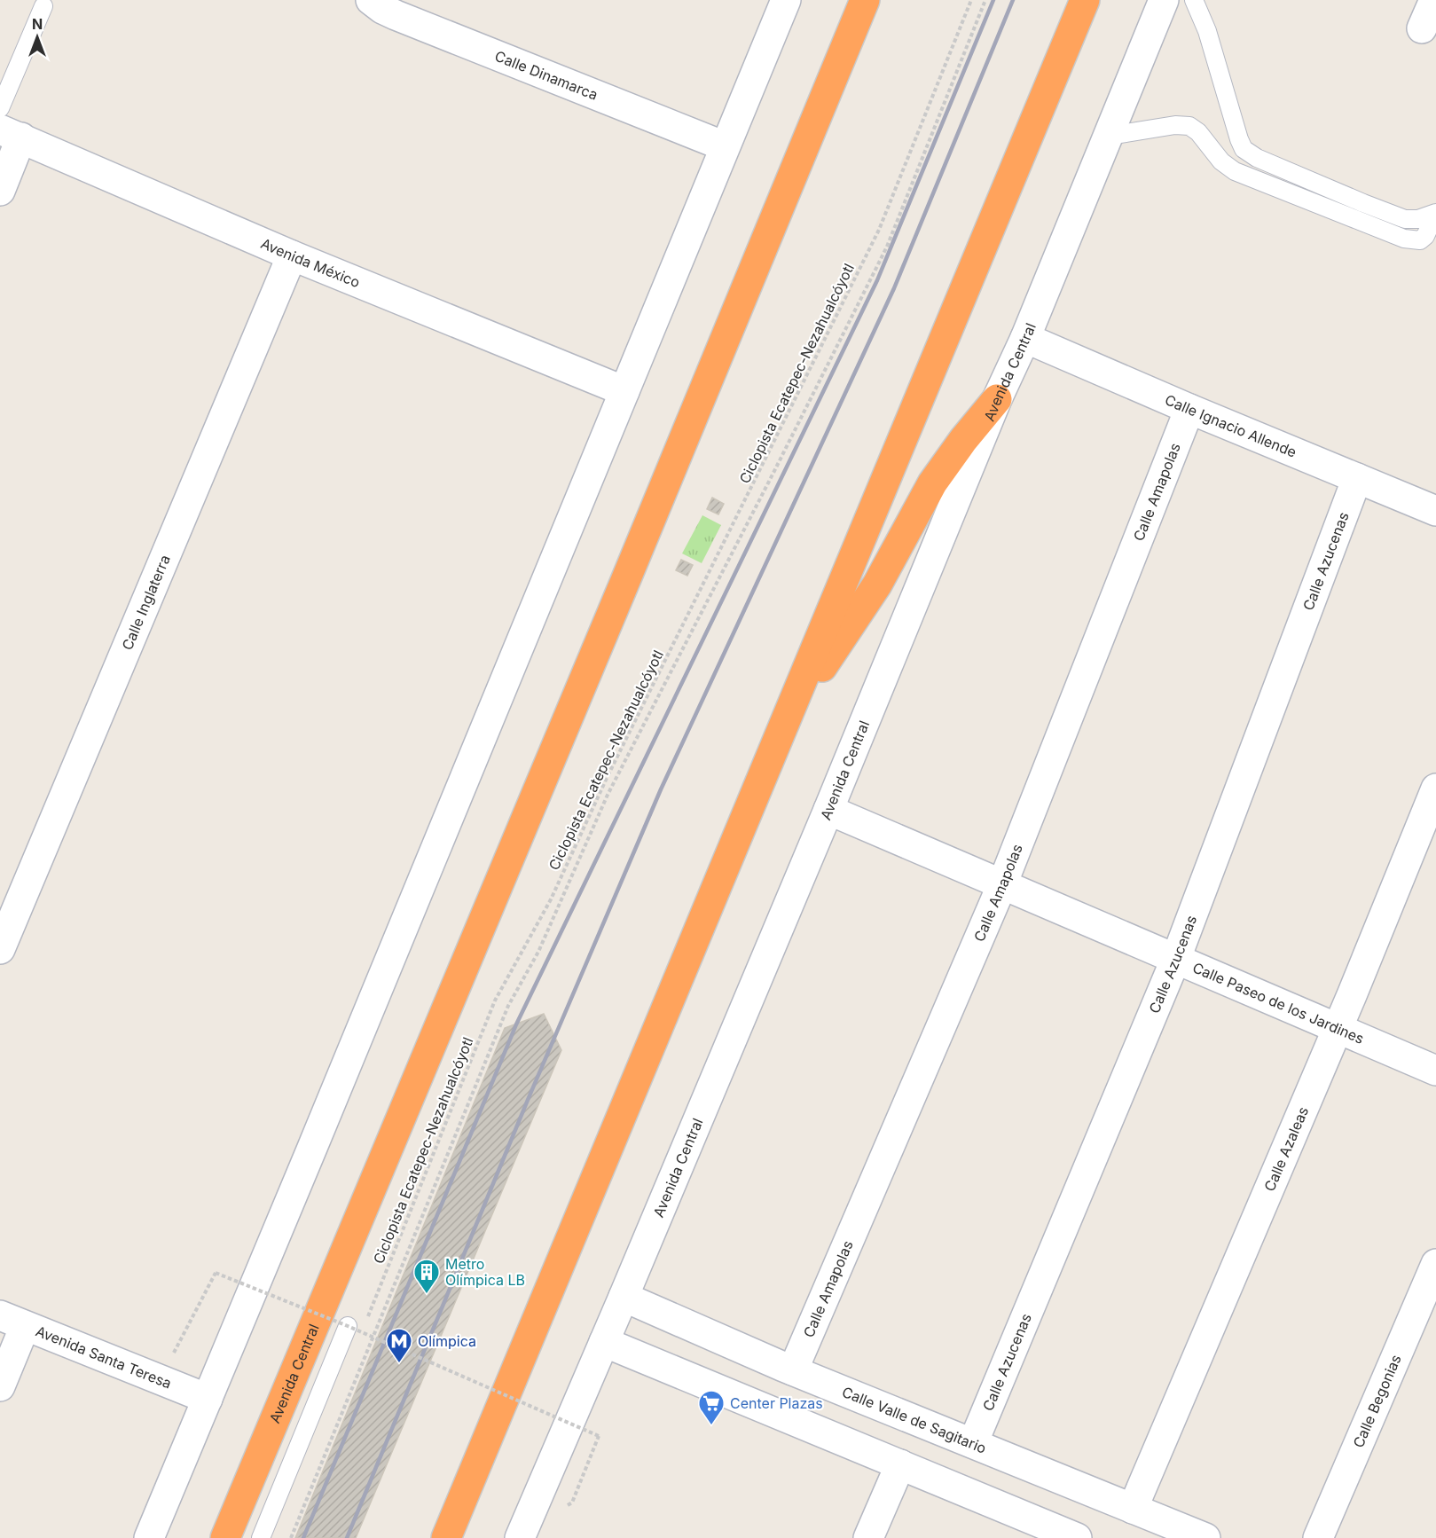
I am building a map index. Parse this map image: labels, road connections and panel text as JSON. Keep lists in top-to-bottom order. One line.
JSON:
{"streets":{"highway":["Avenida Central"],"street":["Calle Dinamarca","Avenida México","Calle Ignacio Allende","Calle Amapolas","Calle Azucenas","Calle Inglaterra","Calle Paseo de los Jardines","Calle Azaleas","Avenida Santa Teresa","Calle Begonias","Calle Valle de Sagitario"],"path":["Ciclopista Ecatepec-Nezahualcóyotl"]},"crossings":[["Avenida México","Calle Inglaterra"],["Avenida Central","Calle Ignacio Allende"],["Avenida Central","Calle Paseo de los Jardines"],["Avenida Central","Calle Valle de Sagitario"],["Calle Ignacio Allende","Calle Amapolas"],["Calle Ignacio Allende","Calle Azucenas"],["Calle Amapolas","Calle Paseo de los Jardines"],["Calle Amapolas","Calle Valle de Sagitario"],["Calle Azucenas","Calle Paseo de los Jardines"],["Calle Azucenas","Calle Valle de Sagitario"],["Calle Paseo de los Jardines","Calle Azaleas"],["Calle Azaleas","Calle Valle de Sagitario"]],"places":{"building":["Metro Olímpica LB"],"metro station":["Olímpica"],"supermarket":["Center Plazas"]},"north":"top"}
